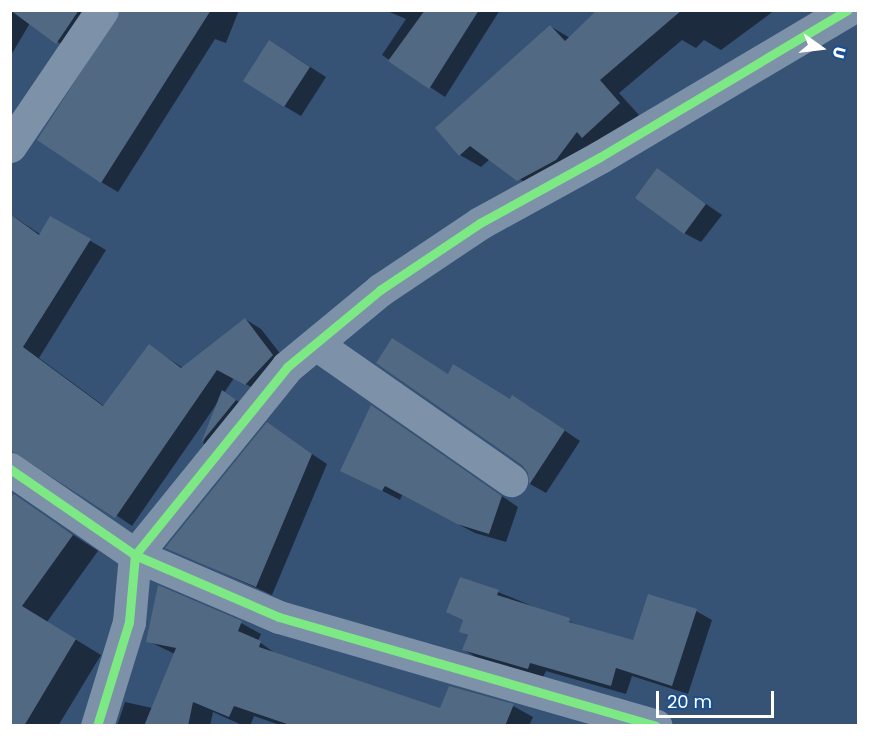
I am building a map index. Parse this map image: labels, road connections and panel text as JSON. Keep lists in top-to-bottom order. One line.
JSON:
{"scale_bar":"20 m","north":"right"}
